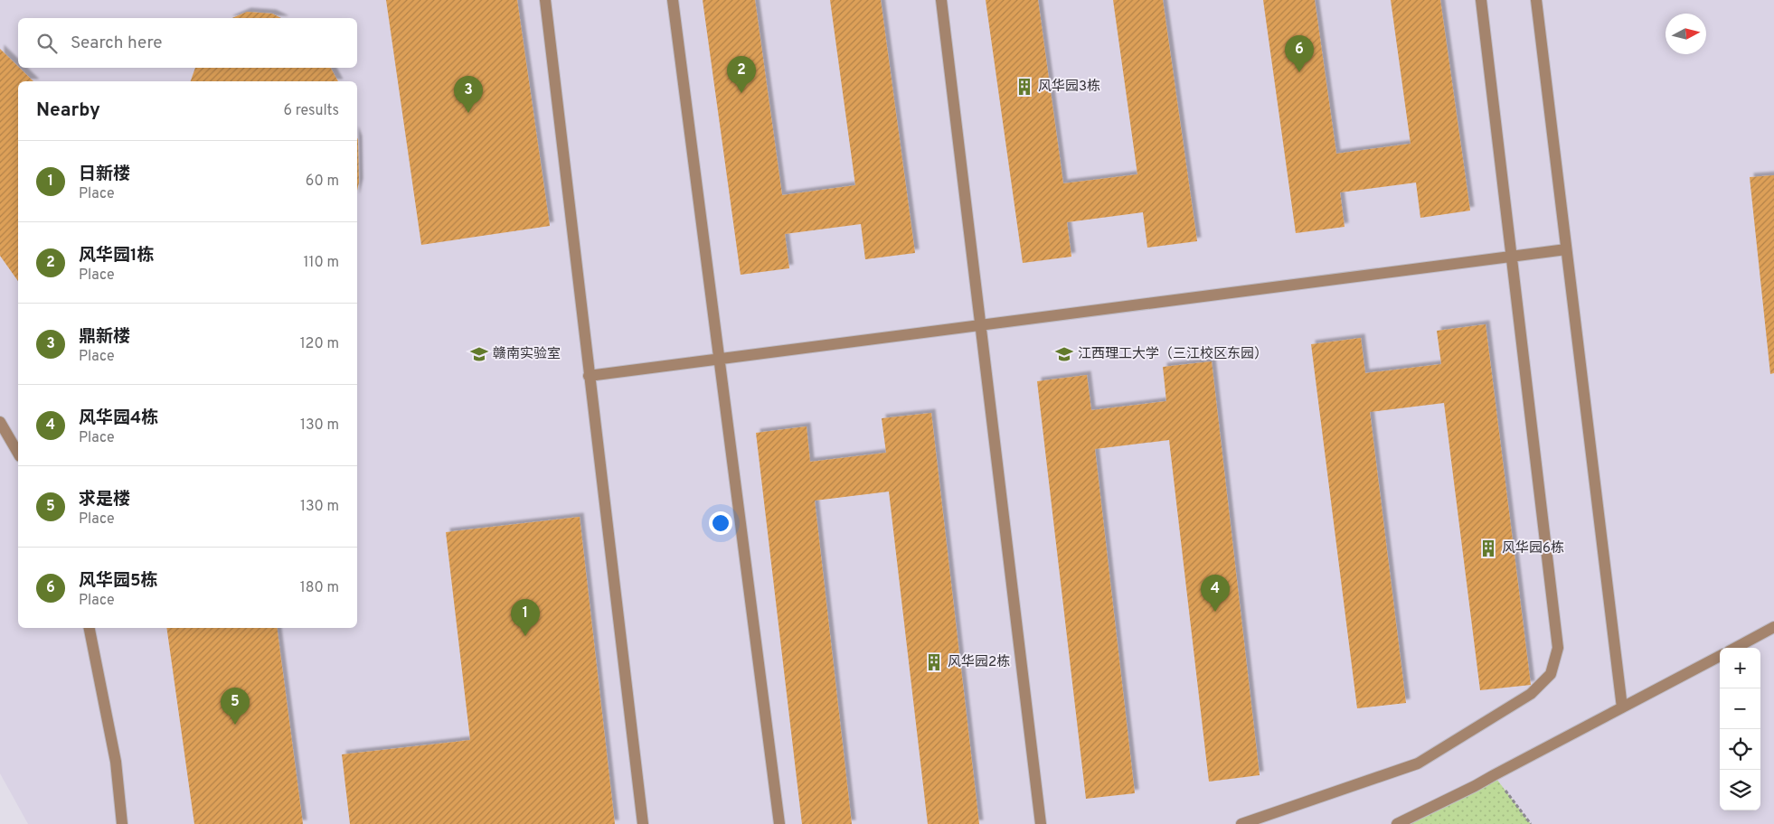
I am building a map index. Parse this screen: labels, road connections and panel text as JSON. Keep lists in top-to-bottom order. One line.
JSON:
{"places":{"building":["风华园3栋","风华园6栋","风华园2栋"],"school or university":["赣南实验室","江西理工大学（三江校区东园）"]},"north":"right","page":{"search":"Search here","pins":["6","2","3","4","1","5"],"heading":["Nearby","6 results"],"list":[{"mark":"1","name":"日新楼","note":"Place","value":"60 m"},{"mark":"2","name":"风华园1栋","note":"Place","value":"110 m"},{"mark":"3","name":"鼎新楼","note":"Place","value":"120 m"},{"mark":"4","name":"风华园4栋","note":"Place","value":"130 m"},{"mark":"5","name":"求是楼","note":"Place","value":"130 m"},{"mark":"6","name":"风华园5栋","note":"Place","value":"180 m"}],"map_buttons":["+","−"]}}
